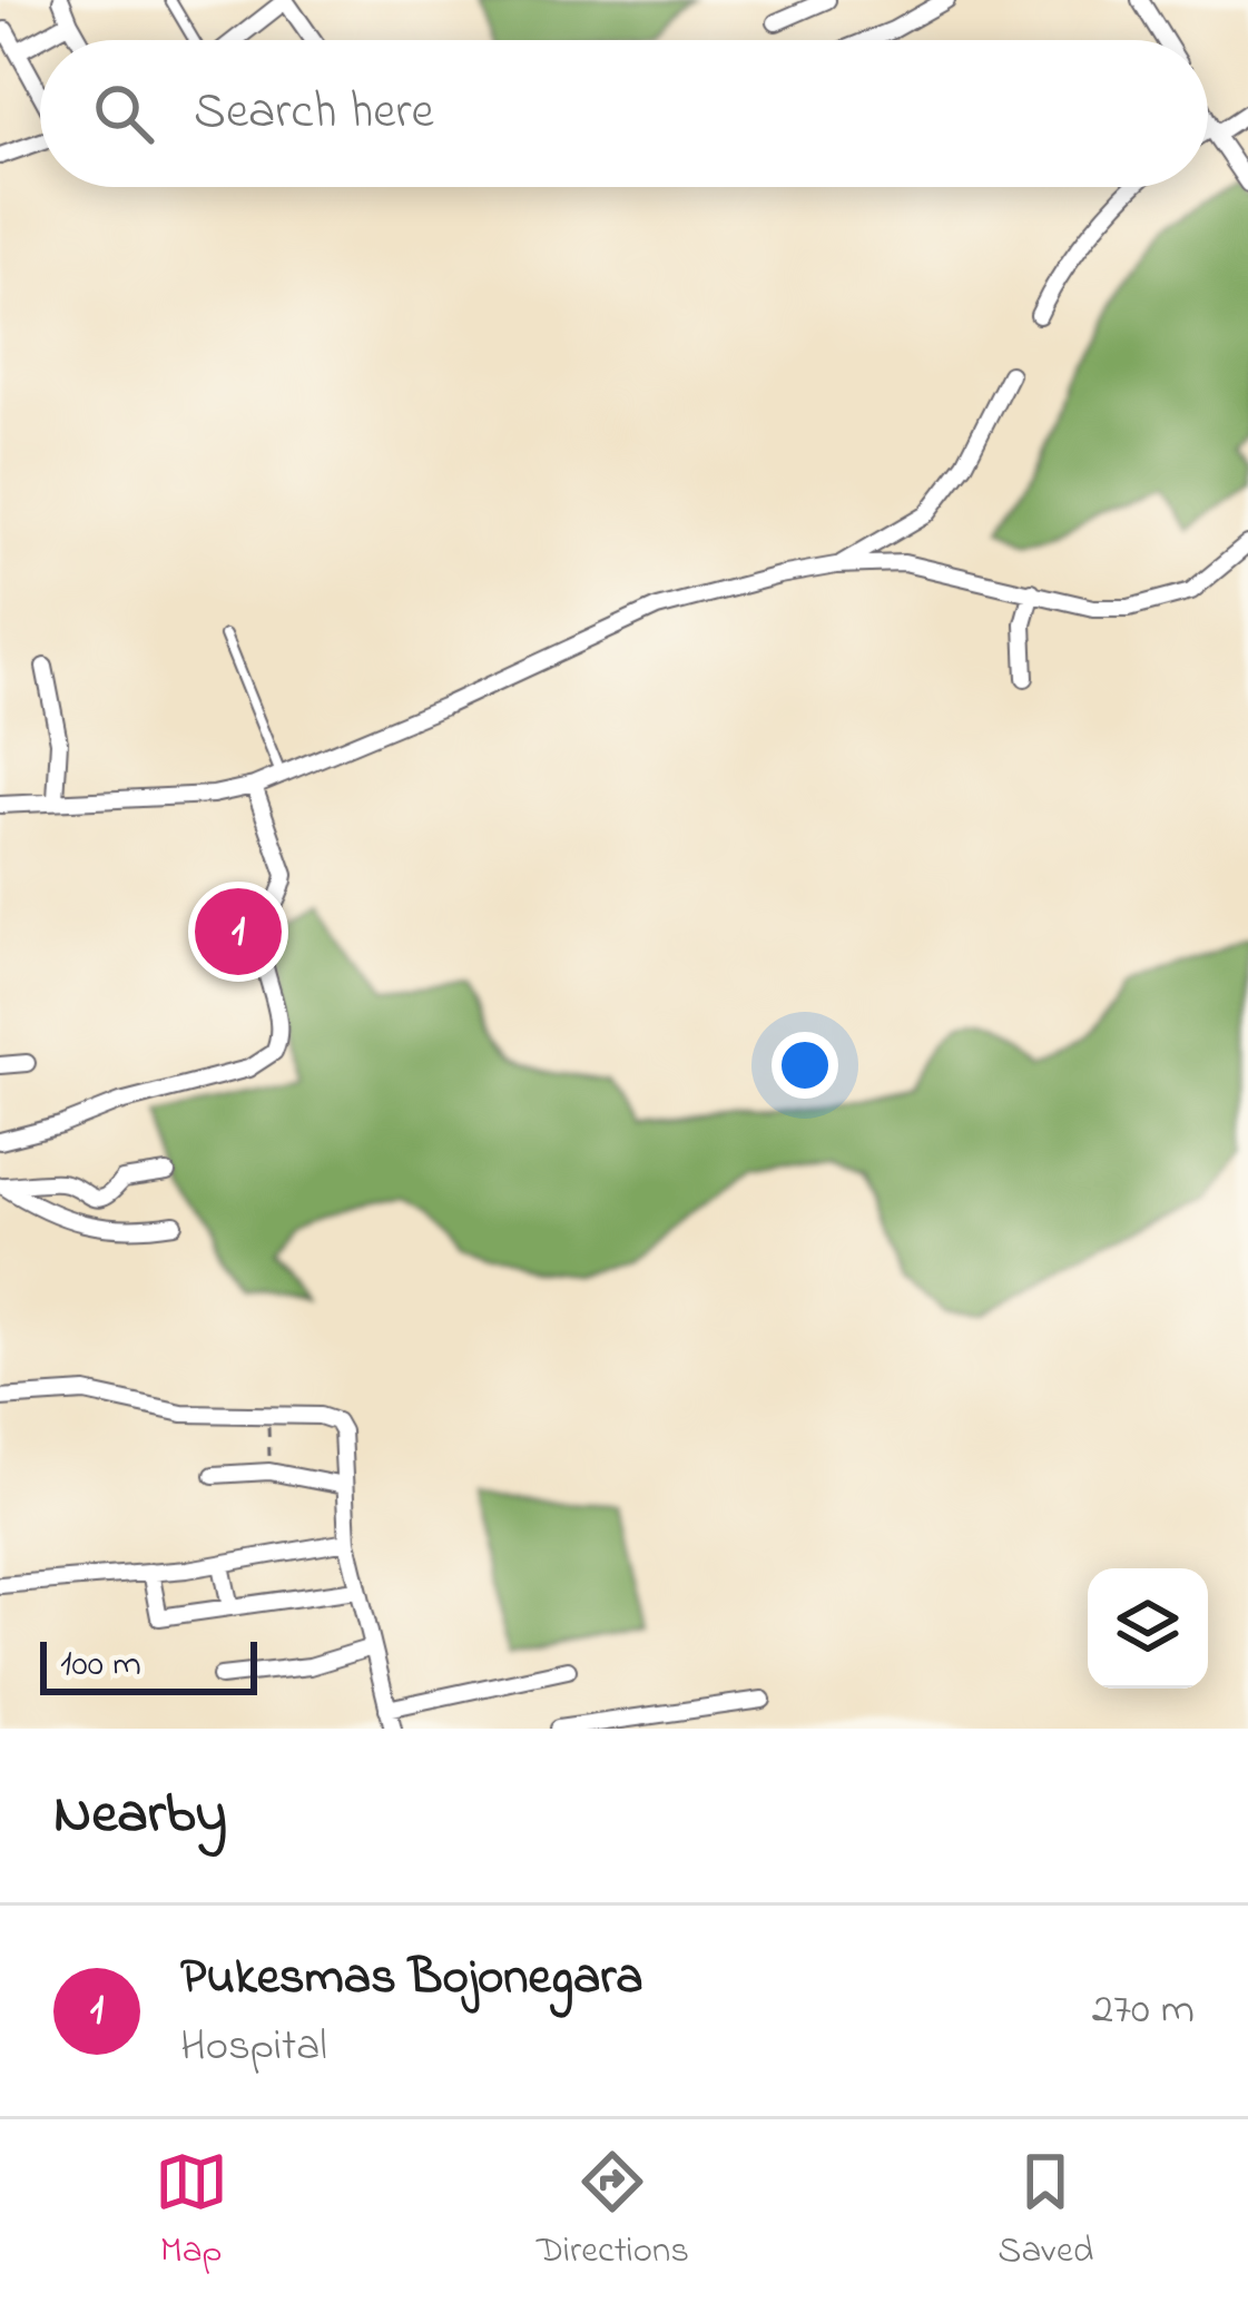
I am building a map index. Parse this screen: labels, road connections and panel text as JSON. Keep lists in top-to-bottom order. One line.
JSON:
{"scale_bar":"100 m","page":{"search":"Search here","pins":"1","scale":"100 m","heading":"Nearby","list":[{"mark":"1","name":"Pukesmas Bojonegara","note":"Hospital","value":"270 m"}],"nav":["Map","Directions","Saved"]}}
